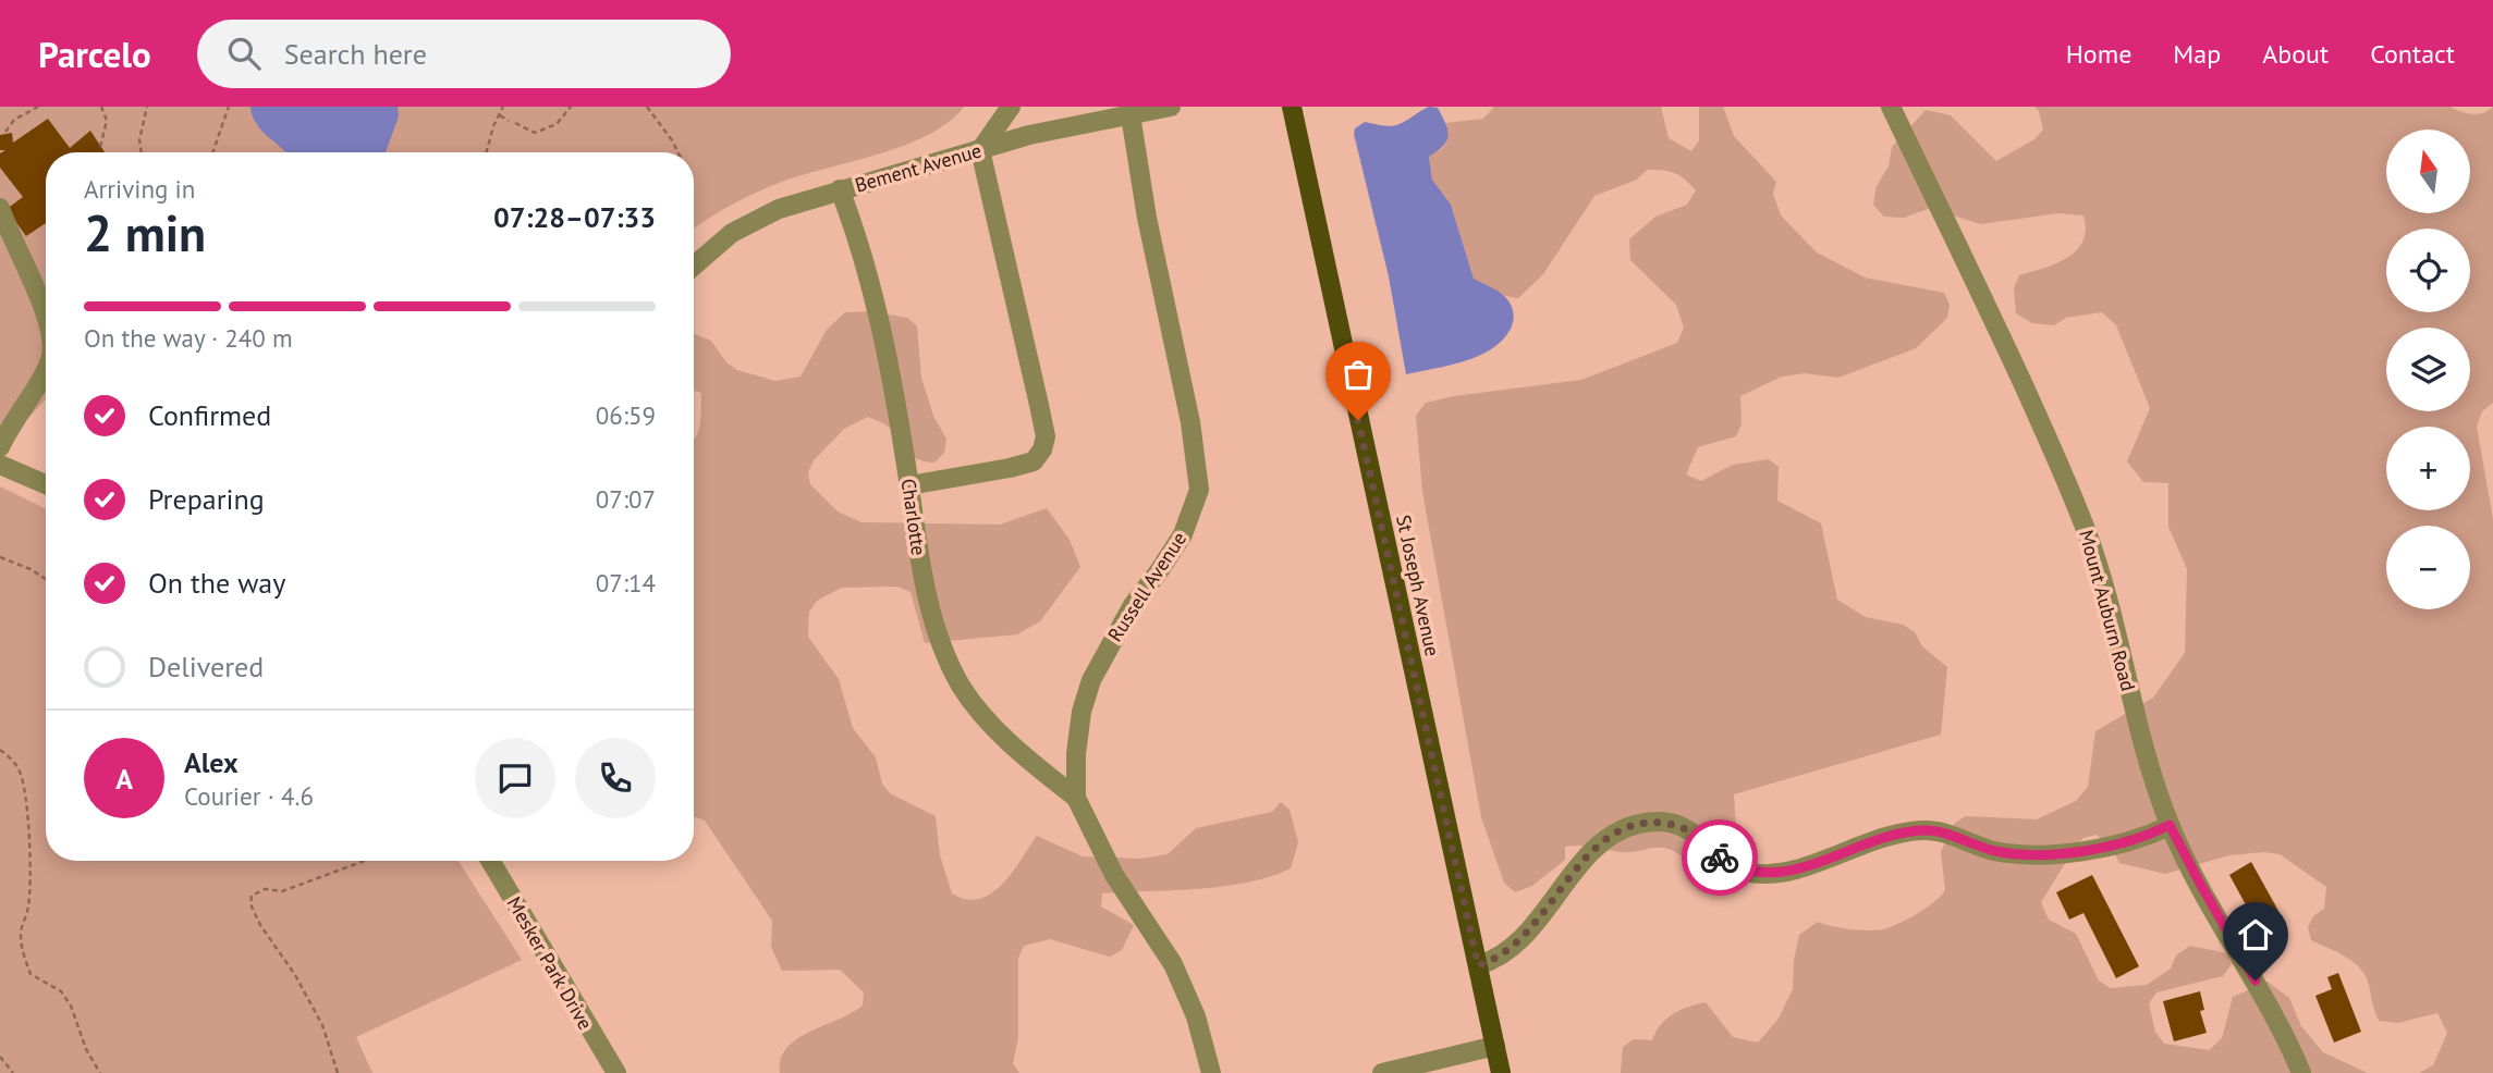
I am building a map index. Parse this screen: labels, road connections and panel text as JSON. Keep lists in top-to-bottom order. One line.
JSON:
{"streets":{"main road":["St Joseph Avenue"],"street":["Bement Avenue","Charlotte","Russell Avenue","Mount Auburn Road","Mesker Park Drive"]},"crossings":[["Bement Avenue","Charlotte"],["Bement Avenue","Russell Avenue"],["Charlotte","Russell Avenue"]],"north":"top","page":{"header":"Parcelo","search":"Search here","nav":["Home","Map","About","Contact"],"map_buttons":["+","−"],"heading":["2 min","Arriving in","07:28–07:33"],"panel":["Alex","Courier · 4.6"],"bar":"On the way · 240 m","list":[["Confirmed","06:59"],["Preparing","07:07"],["On the way","07:14"],"Delivered"],"round":"A"}}
